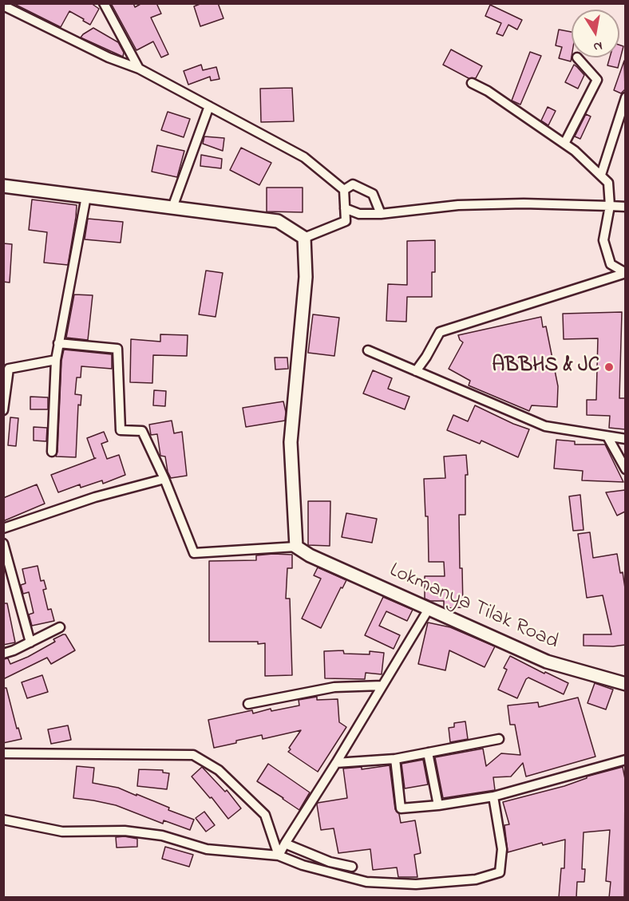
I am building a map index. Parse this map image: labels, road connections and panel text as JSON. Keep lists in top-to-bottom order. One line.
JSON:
{"streets":{"main road":["Lokmanya Tilak Road"]},"places":["ABBHS & JC"],"north":"bottom"}
